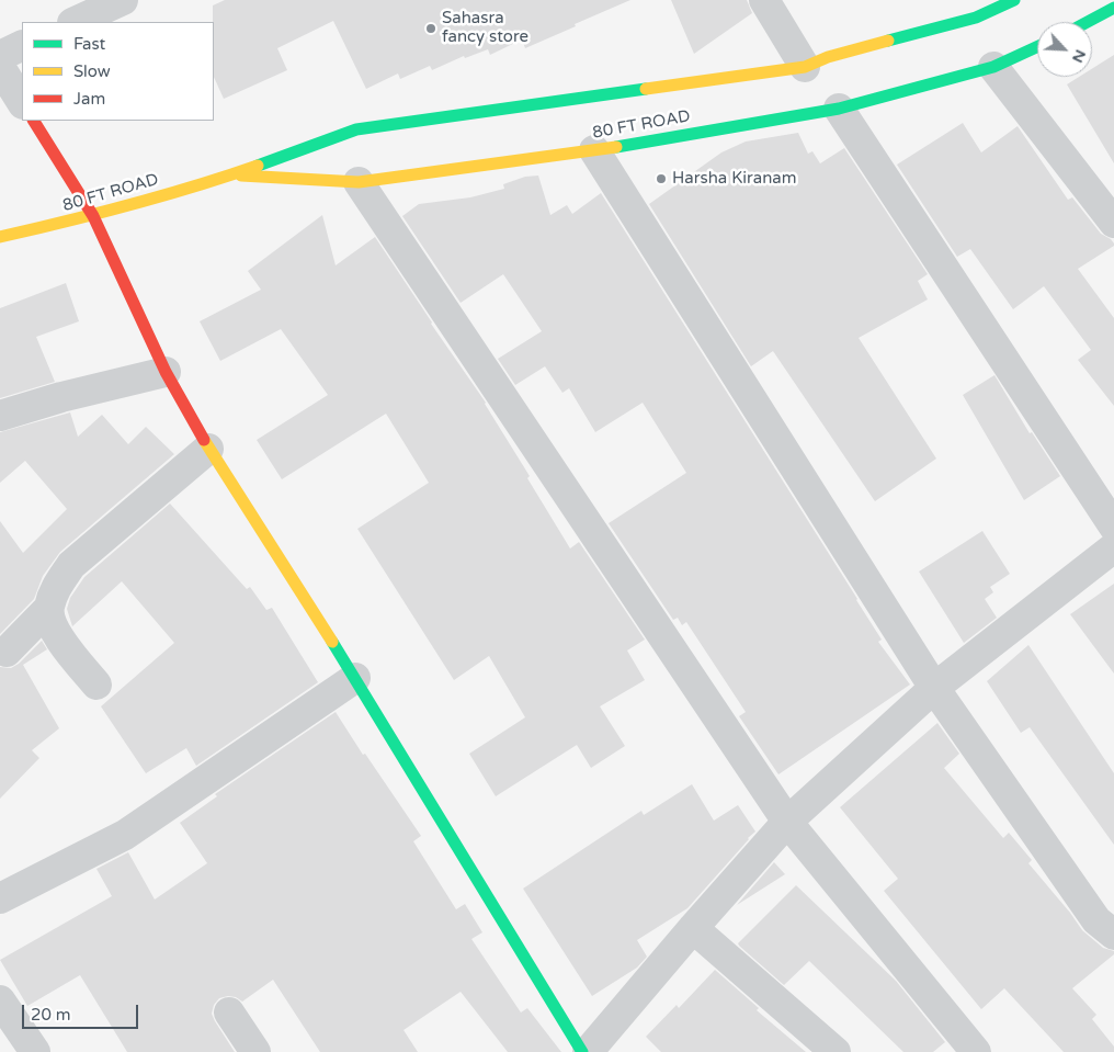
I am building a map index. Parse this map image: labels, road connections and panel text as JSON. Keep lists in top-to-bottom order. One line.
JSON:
{"streets":{"street":["80 FT ROAD"]},"places":["Sahasra fancy store","Harsha Kiranam"],"legend":["Fast","Slow","Jam"],"scale_bar":"20 m","north":"bottom right"}
